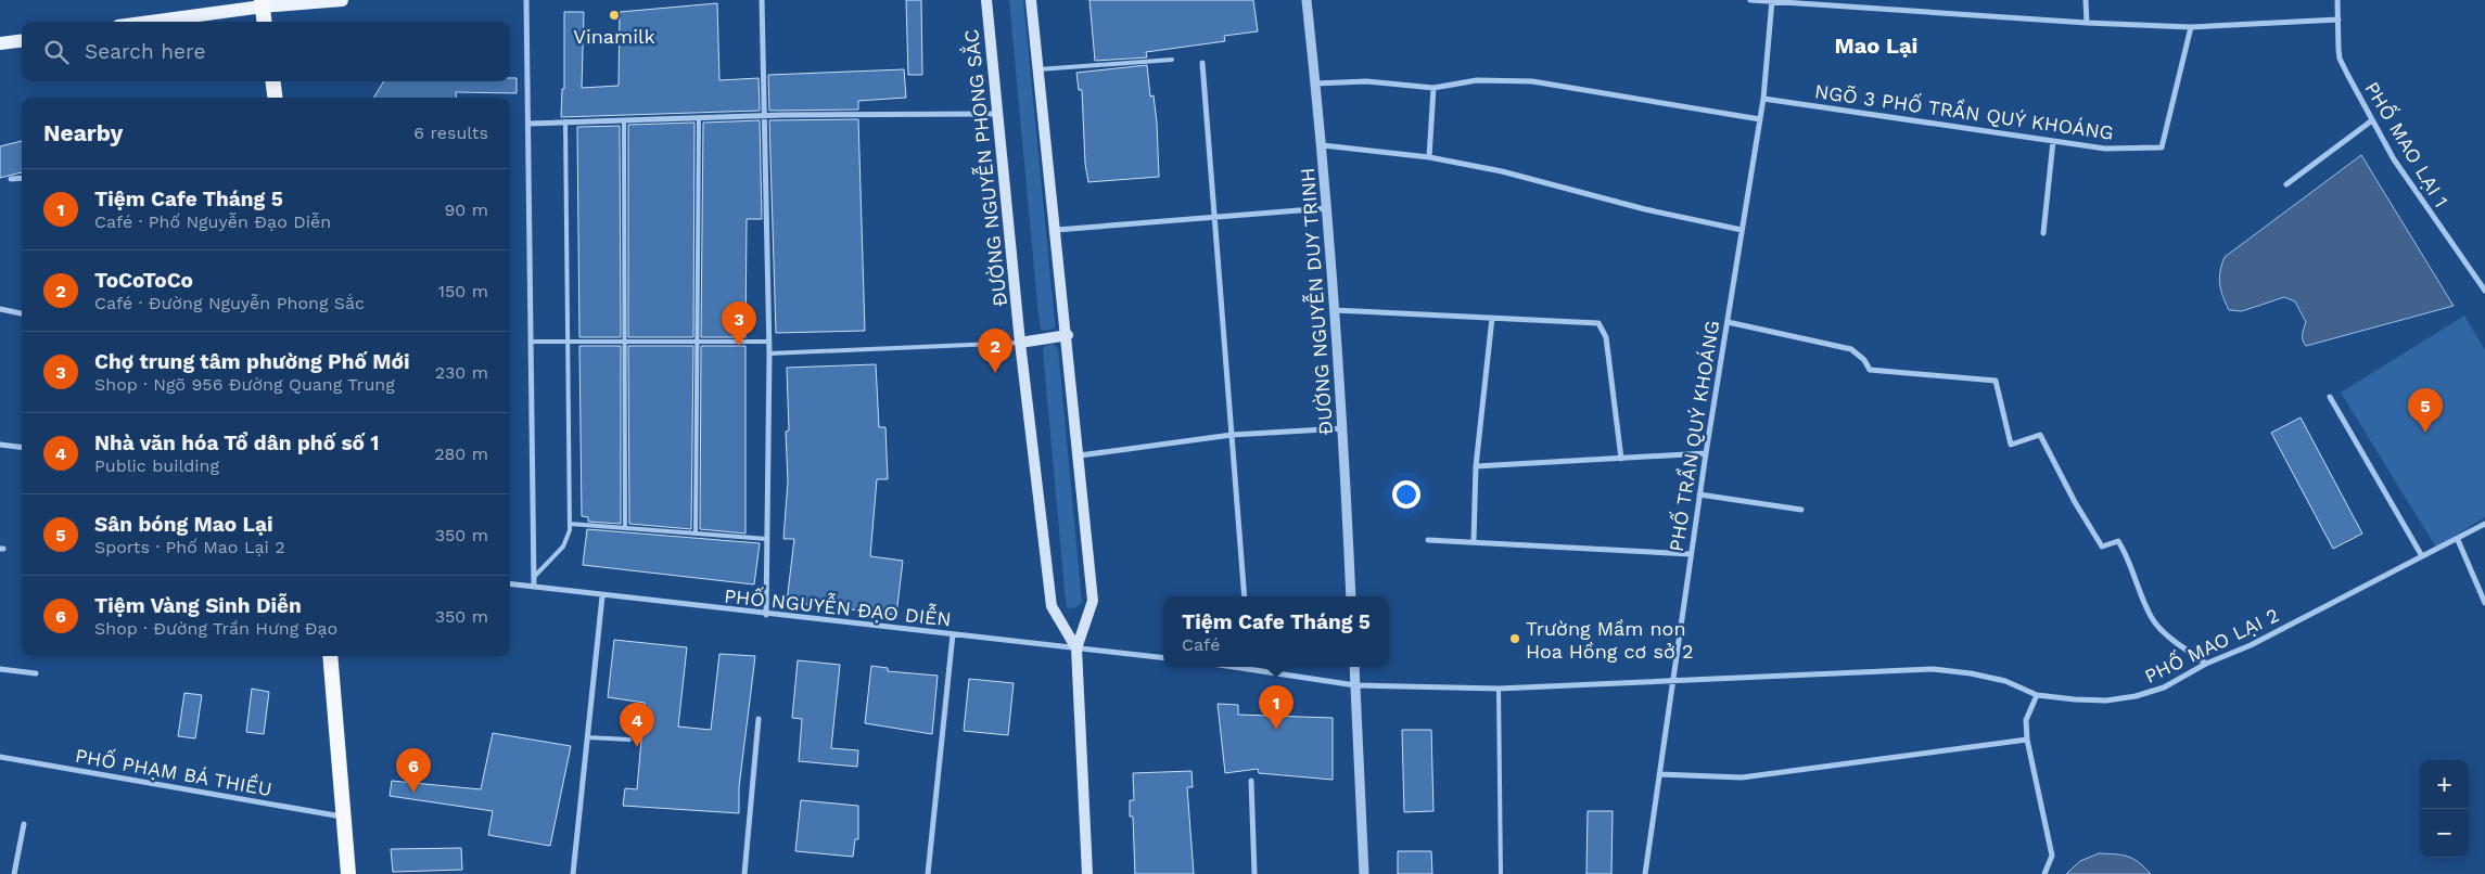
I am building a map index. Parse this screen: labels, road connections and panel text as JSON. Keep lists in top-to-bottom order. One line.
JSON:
{"streets":{"main road":["ĐƯỜNG NGUYỄN PHONG SẮC"],"street":["NGÕ 3 PHỐ TRẦN QUÝ KHOÁNG","PHỐ MAO LẠI 1","ĐƯỜNG NGUYỄN DUY TRINH","PHỐ TRẦN QUÝ KHOÁNG","PHỐ NGUYỄN ĐẠO DIỄN","PHỐ MAO LẠI 2","PHỐ PHẠM BÁ THIỀU"]},"crossings":[["NGÕ 3 PHỐ TRẦN QUÝ KHOÁNG","PHỐ TRẦN QUÝ KHOÁNG"],["ĐƯỜNG NGUYỄN PHONG SẮC","PHỐ NGUYỄN ĐẠO DIỄN"],["PHỐ TRẦN QUÝ KHOÁNG","PHỐ MAO LẠI 2"]],"districts":["Mao Lại"],"places":["Vinamilk","Trường Mầm non Hoa Hồng cơ sở 2"],"page":{"search":"Search here","heading":["Nearby","6 results"],"list":[{"mark":"1","name":"Tiệm Cafe Tháng 5","note":"Café · Phố Nguyễn Đạo Diễn","value":"90 m"},{"mark":"2","name":"ToCoToCo","note":"Café · Đường Nguyễn Phong Sắc","value":"150 m"},{"mark":"3","name":"Chợ trung tâm phường Phố Mới","note":"Shop · Ngõ 956 Đường Quang Trung","value":"230 m"},{"mark":"4","name":"Nhà văn hóa Tổ dân phố số 1","note":"Public building","value":"280 m"},{"mark":"5","name":"Sân bóng Mao Lại","note":"Sports · Phố Mao Lại 2","value":"350 m"},{"mark":"6","name":"Tiệm Vàng Sinh Diễn","note":"Shop · Đường Trần Hưng Đạo","value":"350 m"}],"pins":["3","2","5","1","4","6"],"popup":["Tiệm Cafe Tháng 5","Café"],"map_buttons":["+","−"]}}
